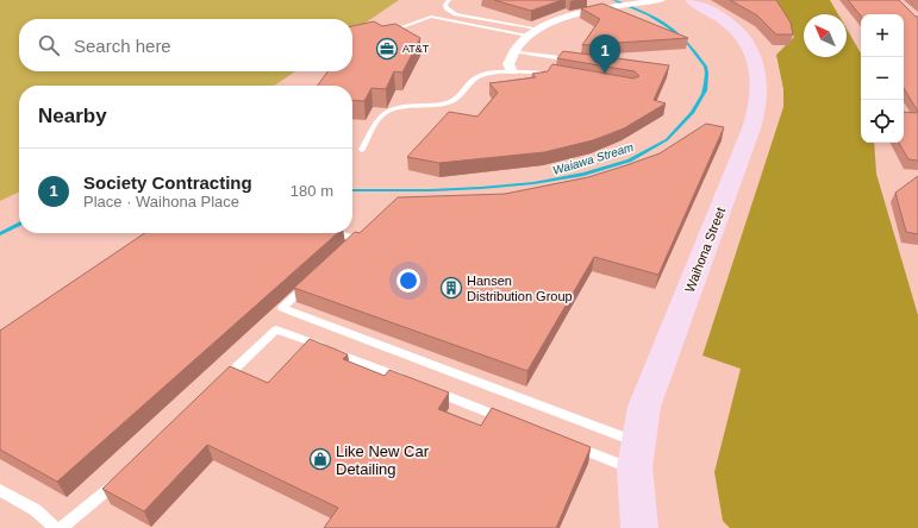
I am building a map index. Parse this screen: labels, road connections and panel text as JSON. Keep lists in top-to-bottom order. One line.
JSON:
{"streets":{"street":["Waihona Street"]},"water":["Waiawa Stream"],"places":{"office":["AT&T"],"building":["Hansen Distribution Group"],"shop":["Like New Car Detailing"]},"north":"top left","page":{"map_buttons":["+","−"],"search":"Search here","pins":"1","heading":"Nearby","list":[{"mark":"1","name":"Society Contracting","note":"Place · Waihona Place","value":"180 m"}]}}
